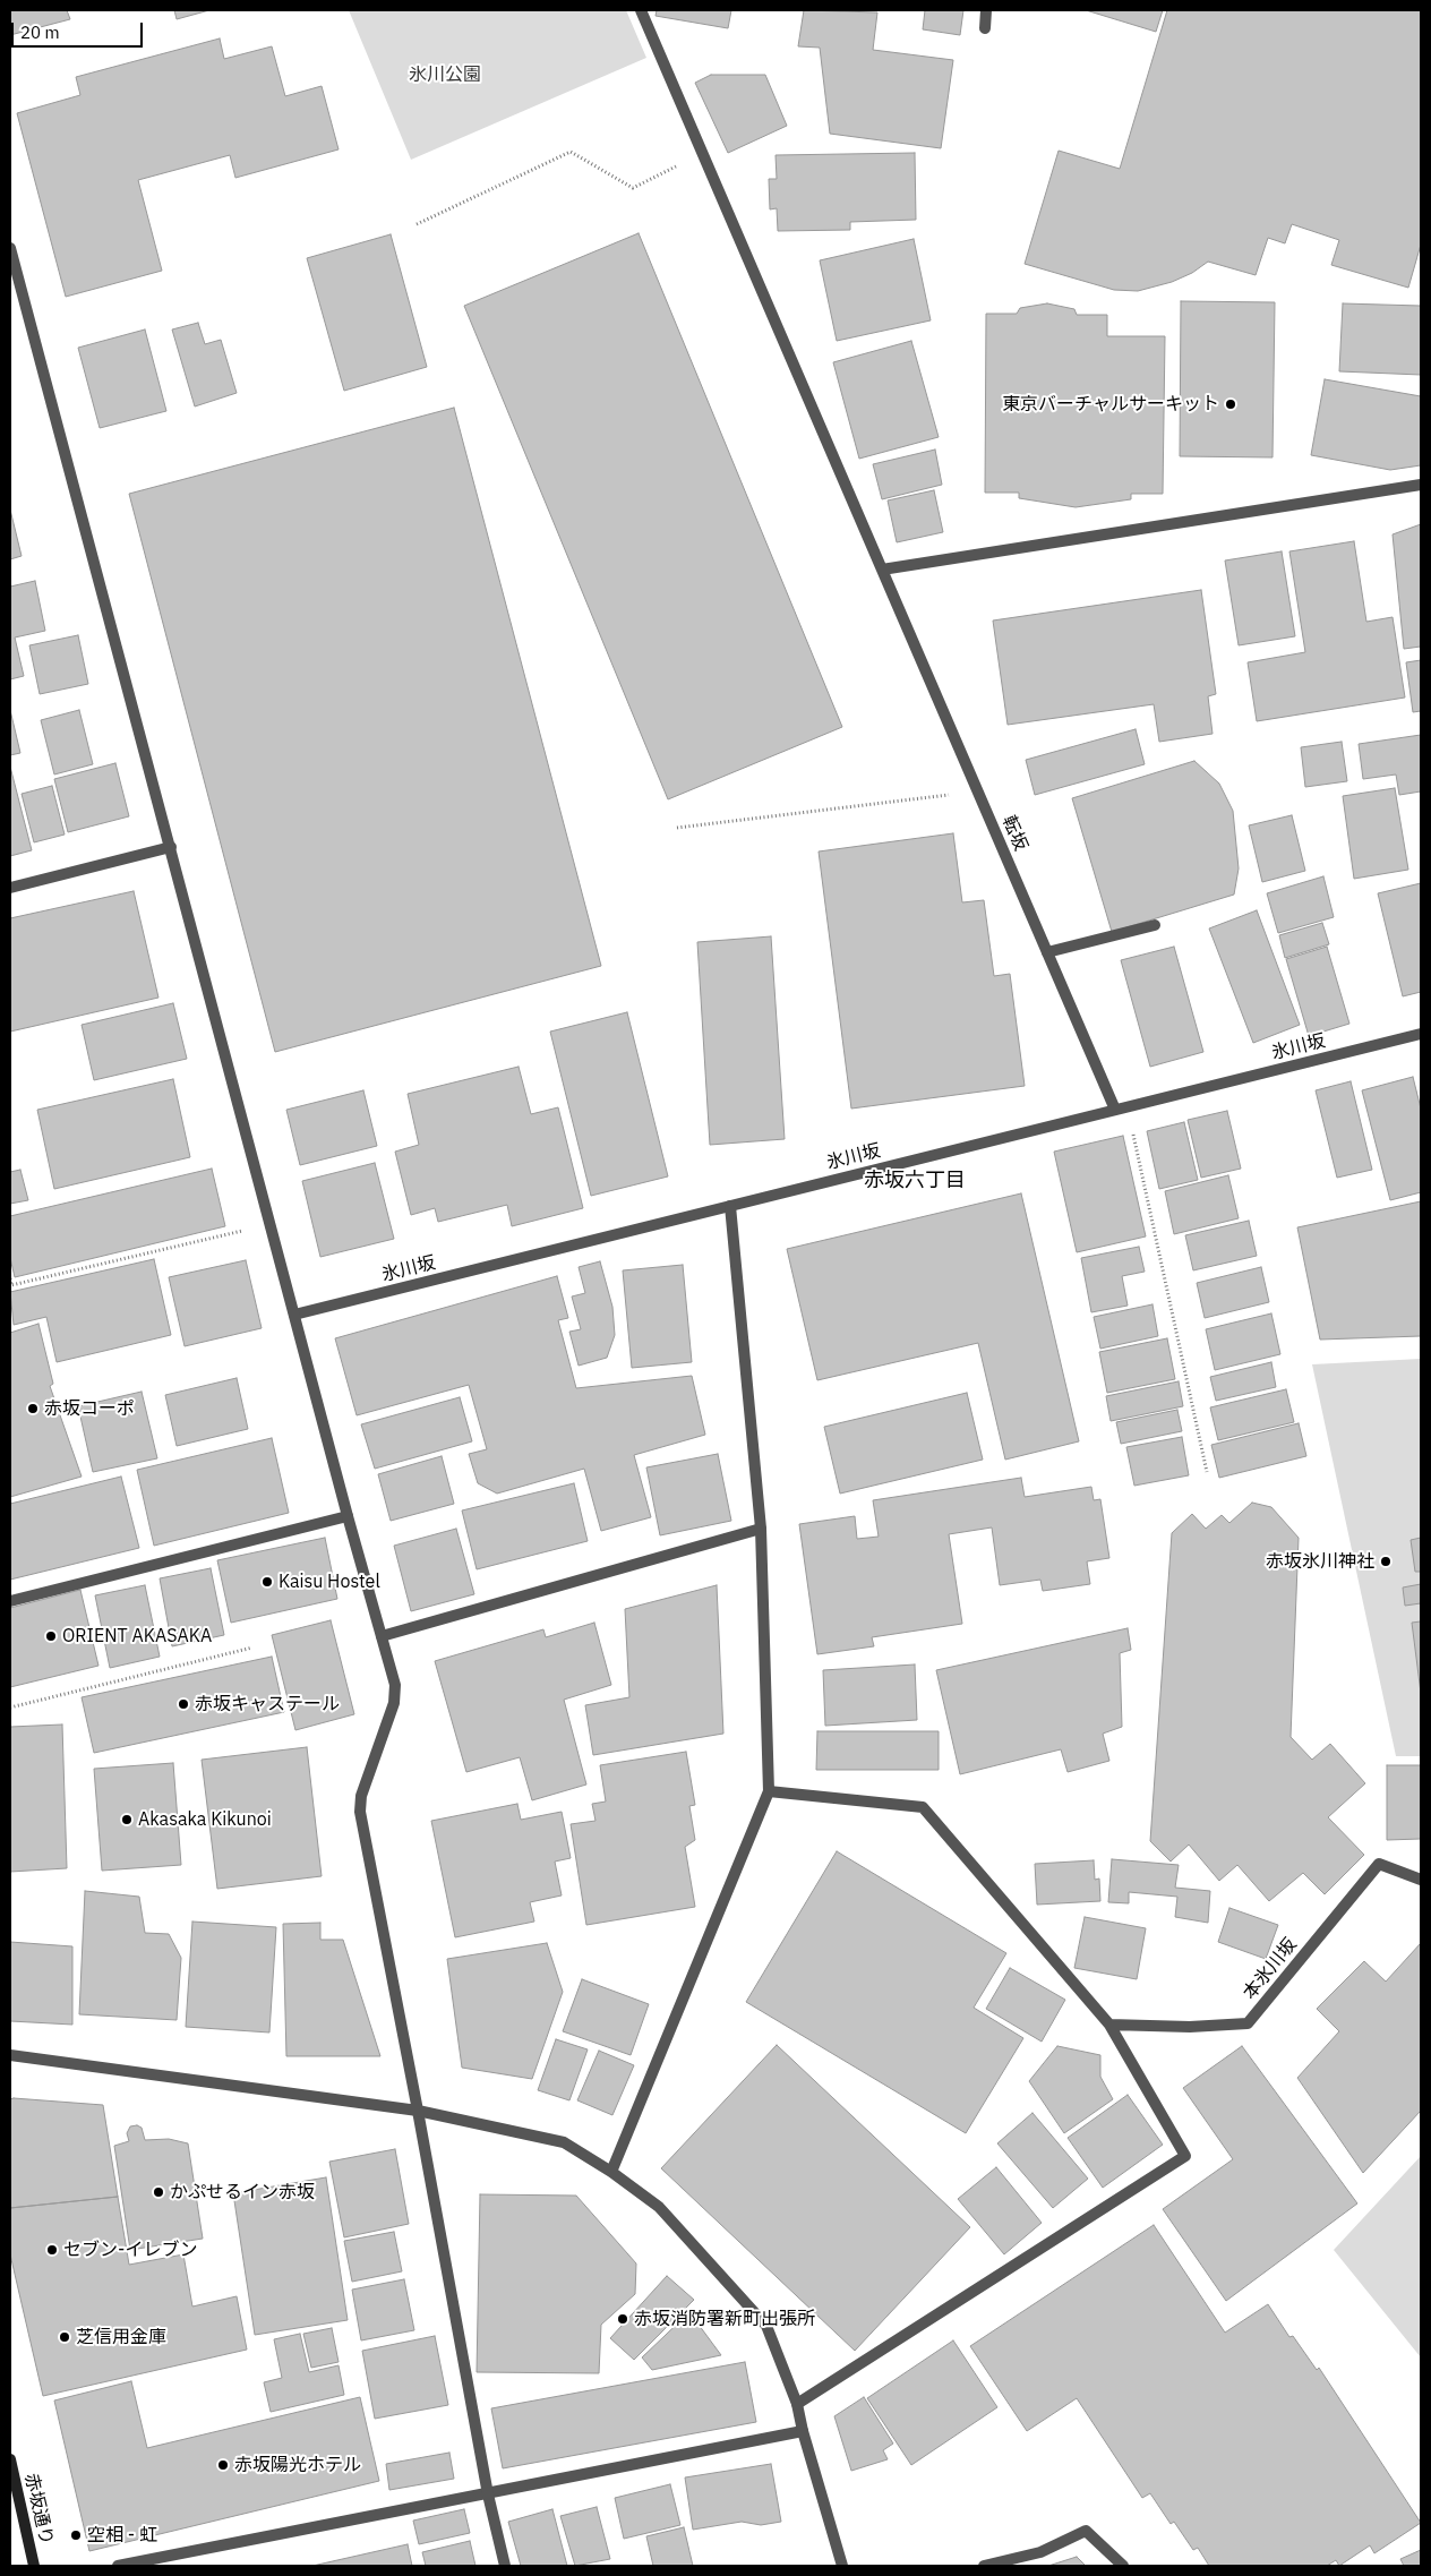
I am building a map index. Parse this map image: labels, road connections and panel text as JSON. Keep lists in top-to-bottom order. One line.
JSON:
{"streets":{"main road":["赤坂通り"],"street":["転坂","氷川坂","本氷川坂"]},"crossings":[["転坂","氷川坂"]],"districts":["赤坂六丁目"],"parks":["氷川公園"],"places":["東京バーチャルサーキット","赤坂コーポ","赤坂氷川神社","Kaisu Hostel","ORIENT AKASAKA","赤坂キャステール","Akasaka Kikunoi","かぷせるイン赤坂","セブン-イレブン","赤坂消防署新町出張所","芝信用金庫","赤坂陽光ホテル","空相 - 虹"],"scale_bar":"20 m"}
